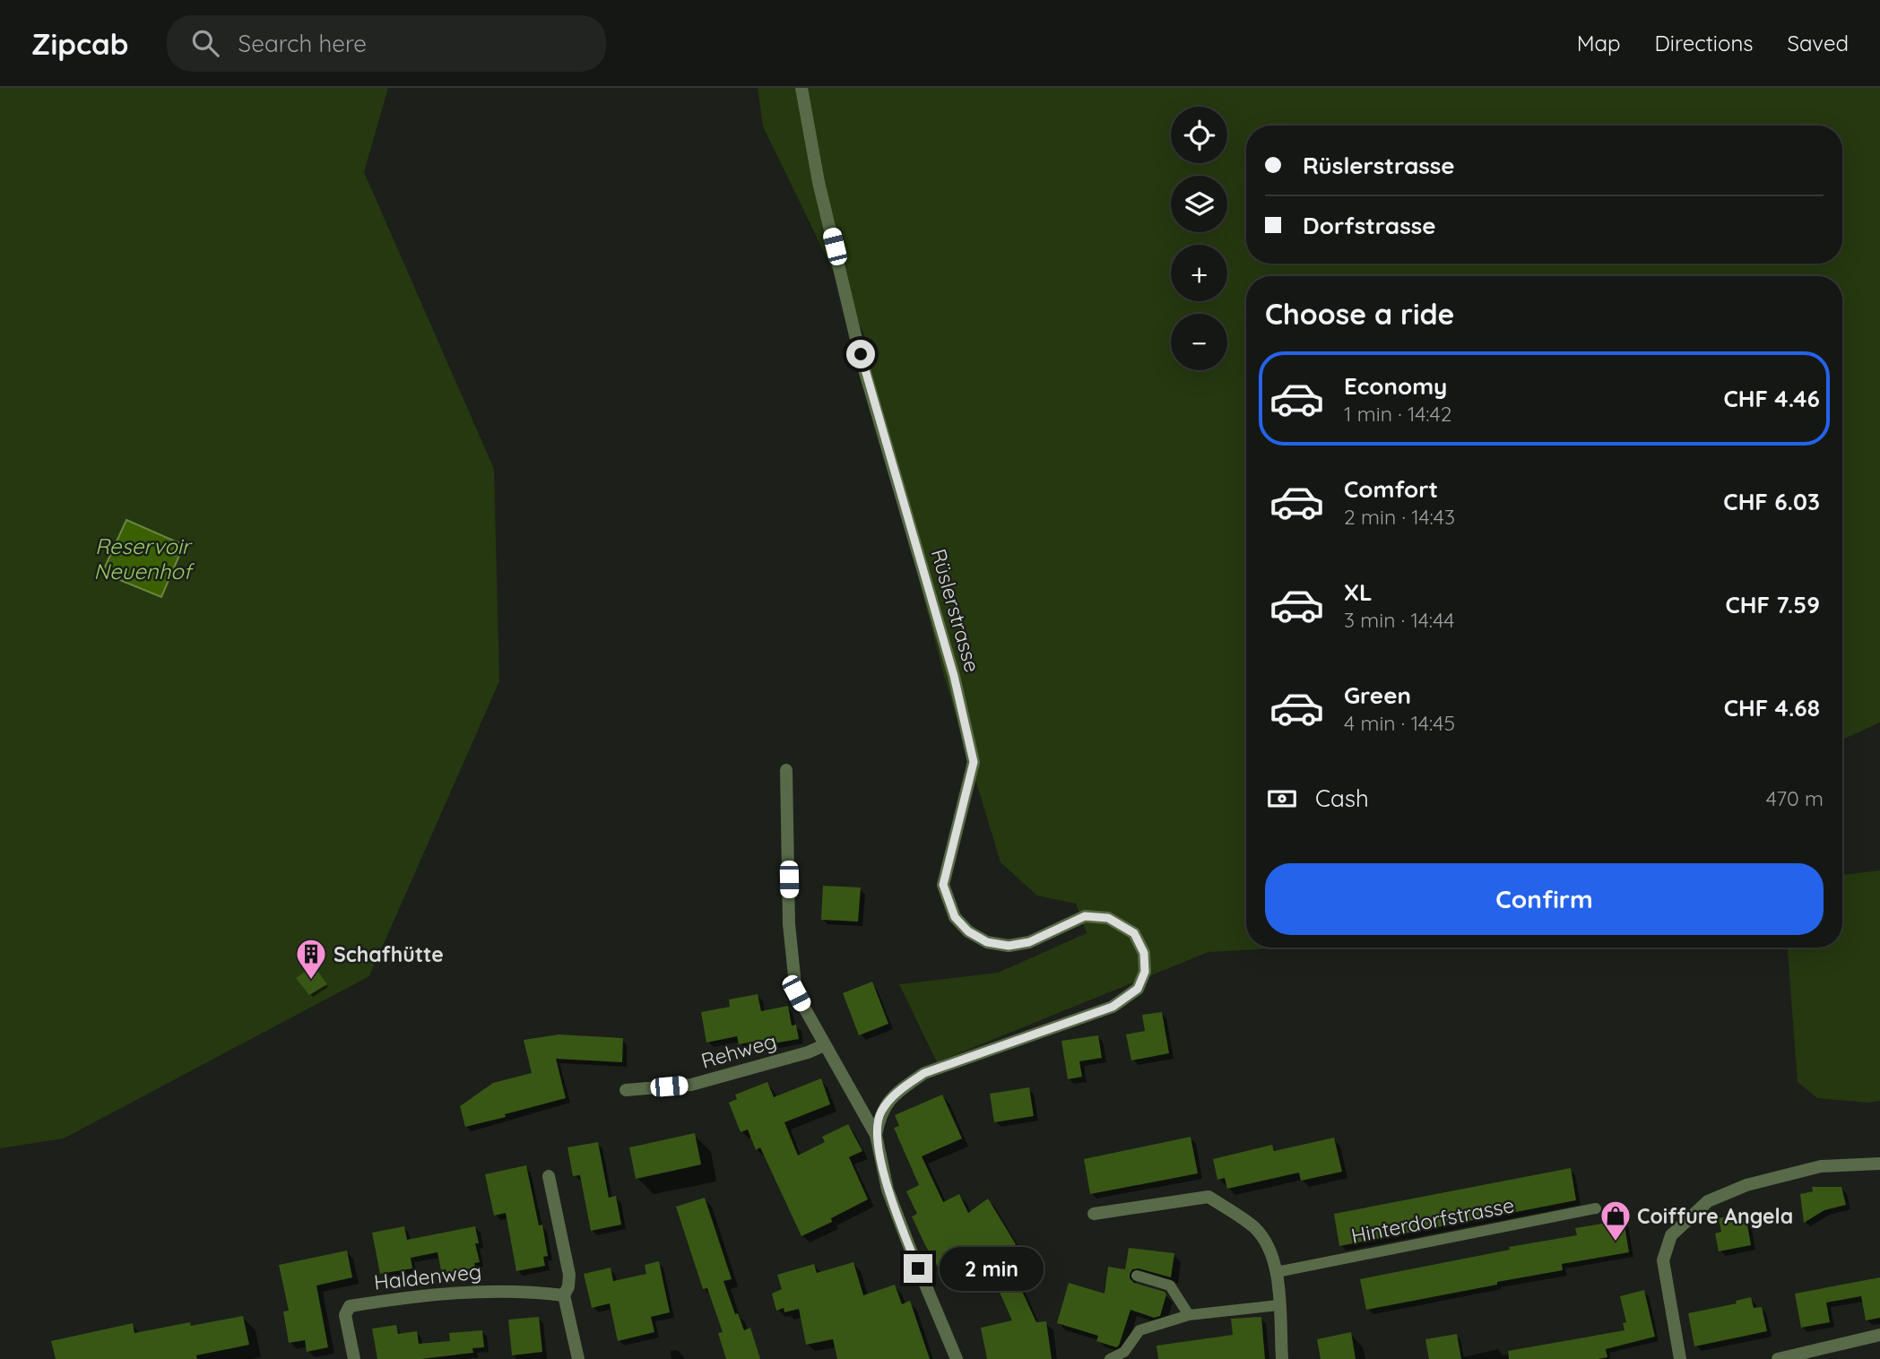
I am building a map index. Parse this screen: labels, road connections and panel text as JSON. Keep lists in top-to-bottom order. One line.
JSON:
{"streets":{"street":["Rüslerstrasse","Rehweg","Haldenweg"],"lane":["Hinterdorfstrasse"]},"water":["Reservoir Neuenhof"],"places":{"building":["Schafhütte"],"shop":["Coiffure Angela"]},"page":{"header":"Zipcab","search":"Search here","nav":["Map","Directions","Saved"],"map_buttons":["+","−"],"banner":["Rüslerstrasse","Dorfstrasse"],"heading":"Choose a ride","list":[{"name":"Economy","note":"1 min · 14:42","value":"CHF 4.46"},{"name":"Comfort","note":"2 min · 14:43","value":"CHF 6.03"},{"name":"XL","note":"3 min · 14:44","value":"CHF 7.59"},{"name":"Green","note":"4 min · 14:45","value":"CHF 4.68"}],"pay":["Cash","470 m"],"buttons":"Confirm","bubble":"2 min"}}
